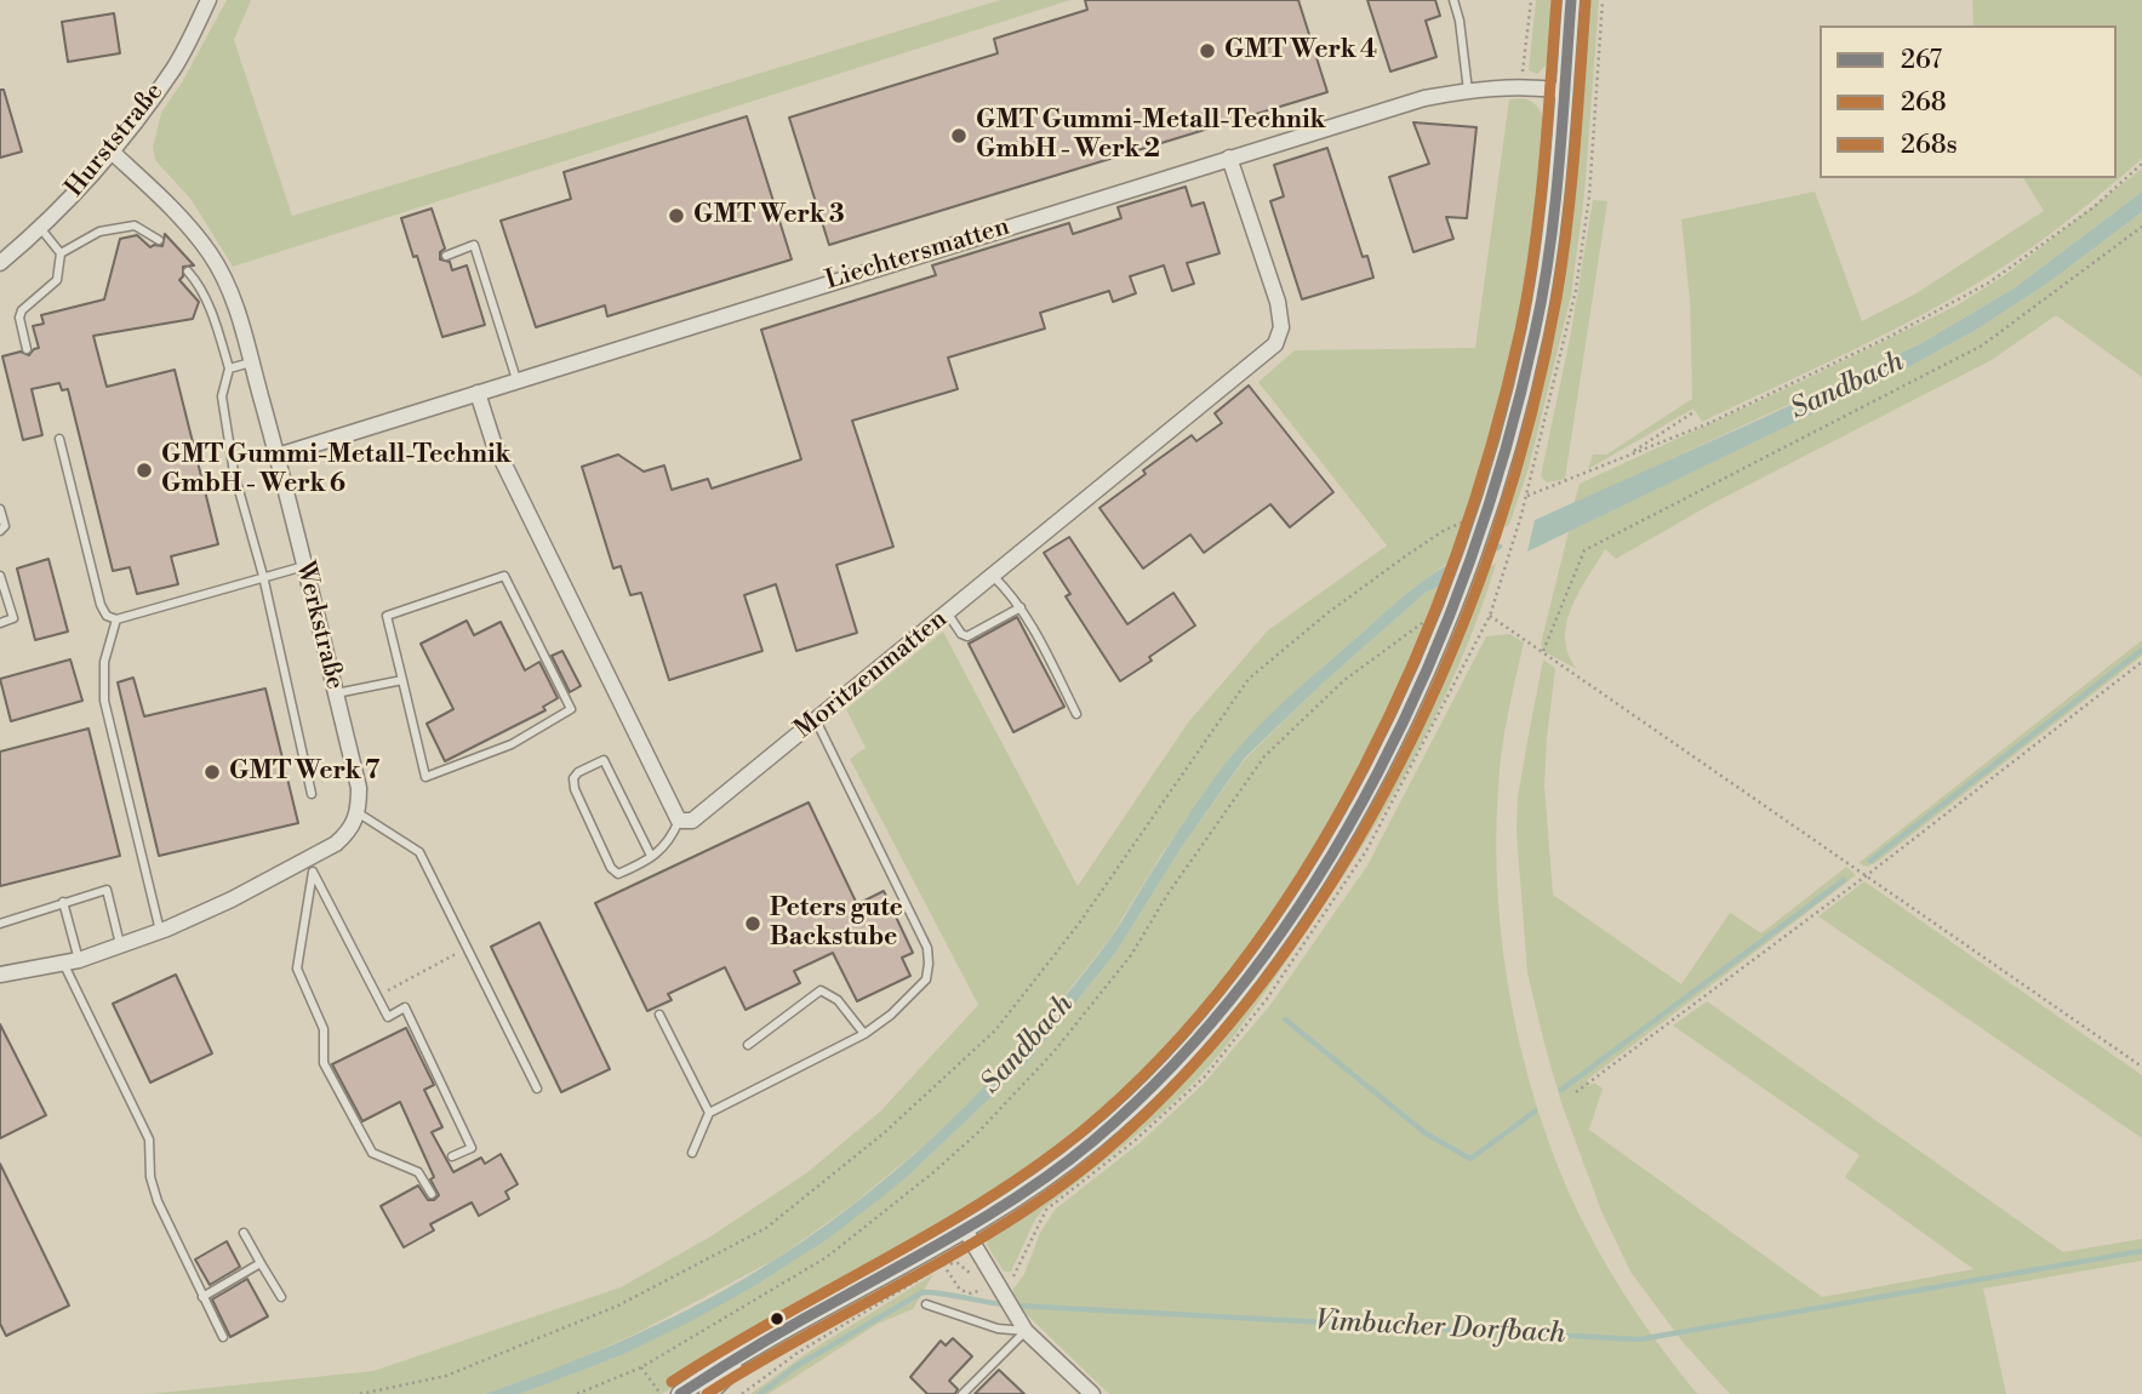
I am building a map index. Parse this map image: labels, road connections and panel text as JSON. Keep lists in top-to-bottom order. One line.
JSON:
{"streets":{"street":["Hurststraße","Liechtersmatten","Werkstraße","Moritzenmatten"]},"crossings":[["Hurststraße","Werkstraße"],["Liechtersmatten","Werkstraße"],["Liechtersmatten","Moritzenmatten"]],"water":["Sandbach","Vimbucher Dorfbach"],"places":["GMT Werk 4","GMT Gummi-Metall-Technik GmbH - Werk 2","GMT Werk 3","GMT Gummi-Metall-Technik GmbH - Werk 6","GMT Werk 7","Peters gute Backstube"],"lines":["transit line 267","transit line 268s","transit line 268"],"legend":["267","268","268s"]}
